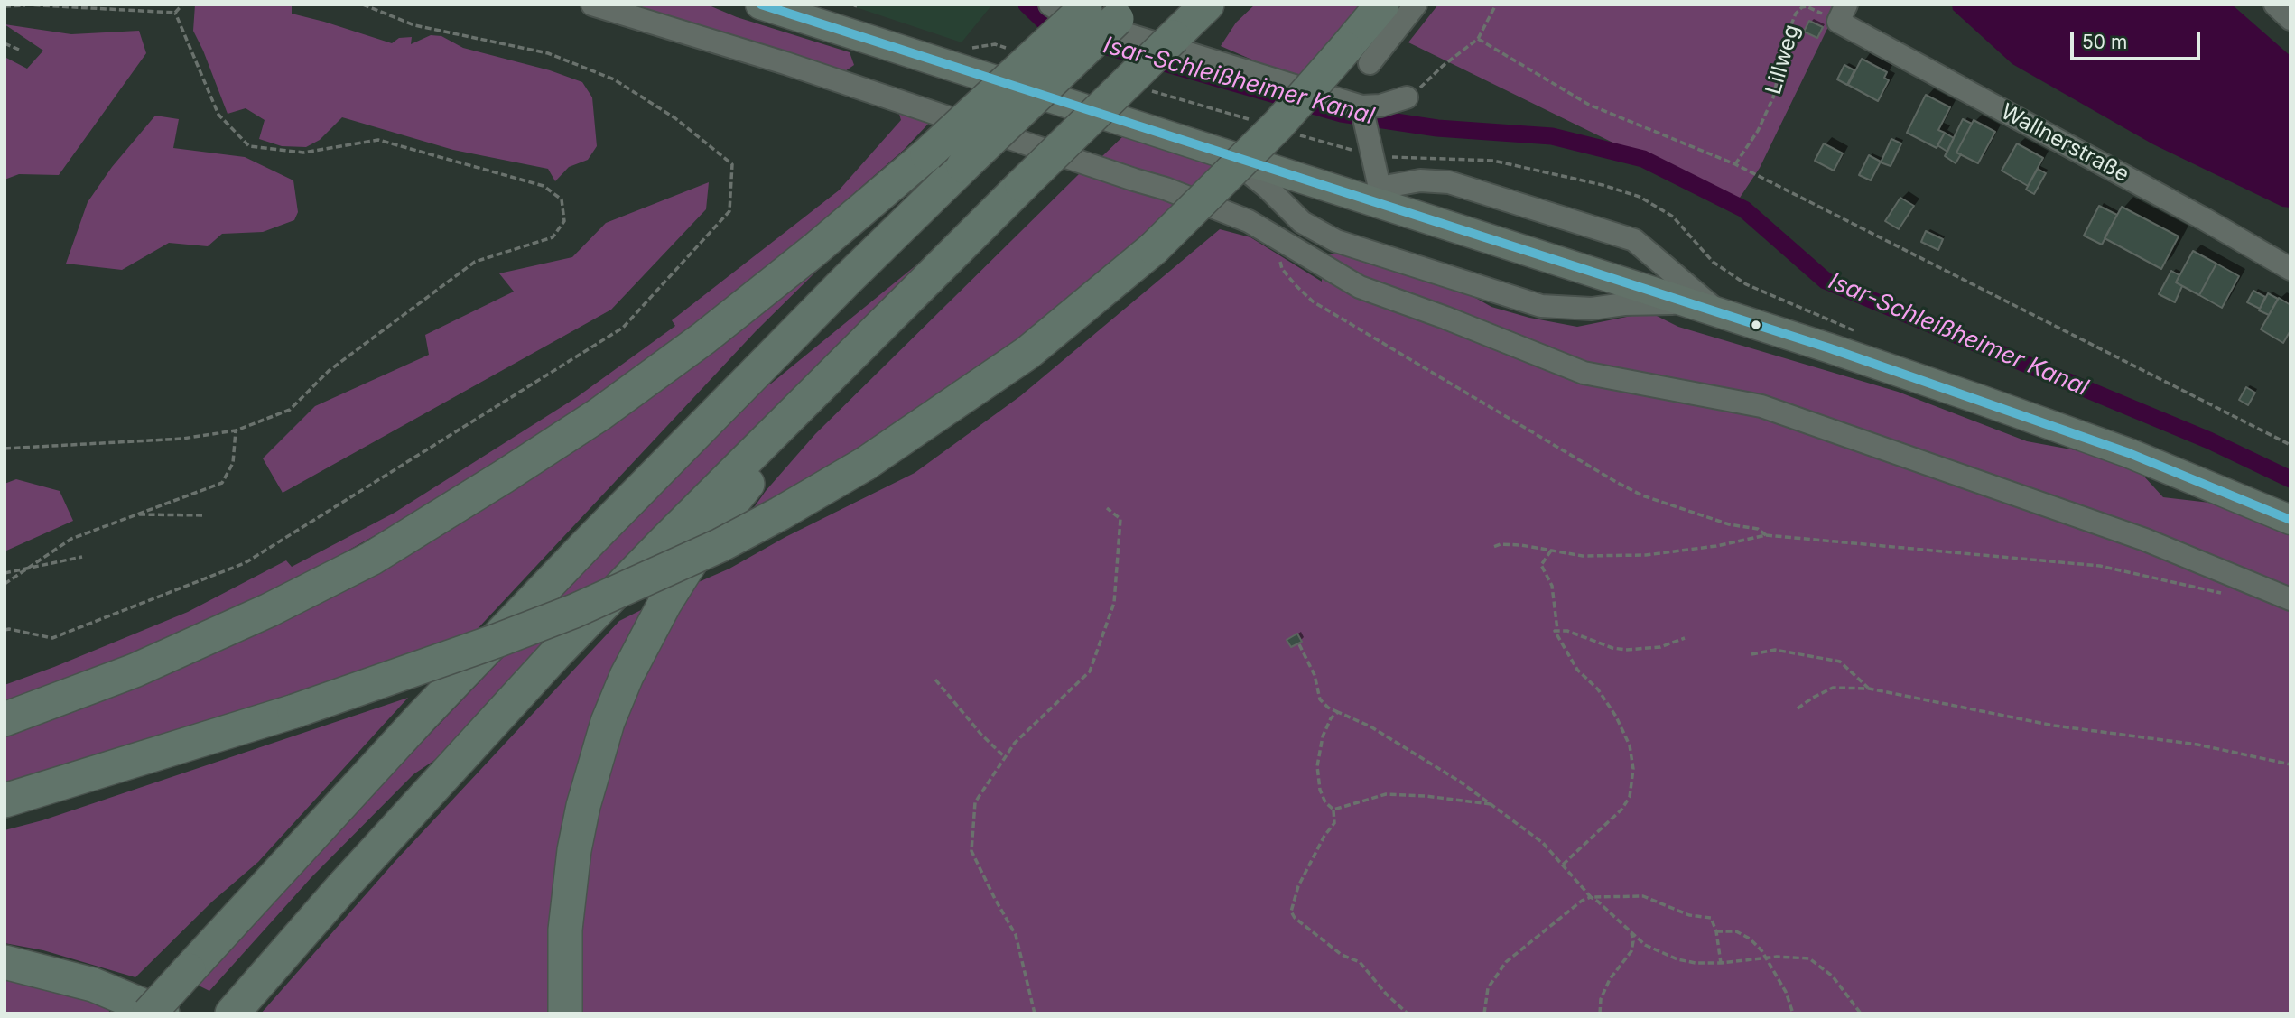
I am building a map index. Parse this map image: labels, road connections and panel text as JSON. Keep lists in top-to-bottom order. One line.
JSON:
{"streets":{"street":["Wallnerstraße"],"path":["Lillweg"]},"crossings":[["Lillweg","Wallnerstraße"]],"water":["Isar-Schleißheimer Kanal"],"scale_bar":"50 m"}
